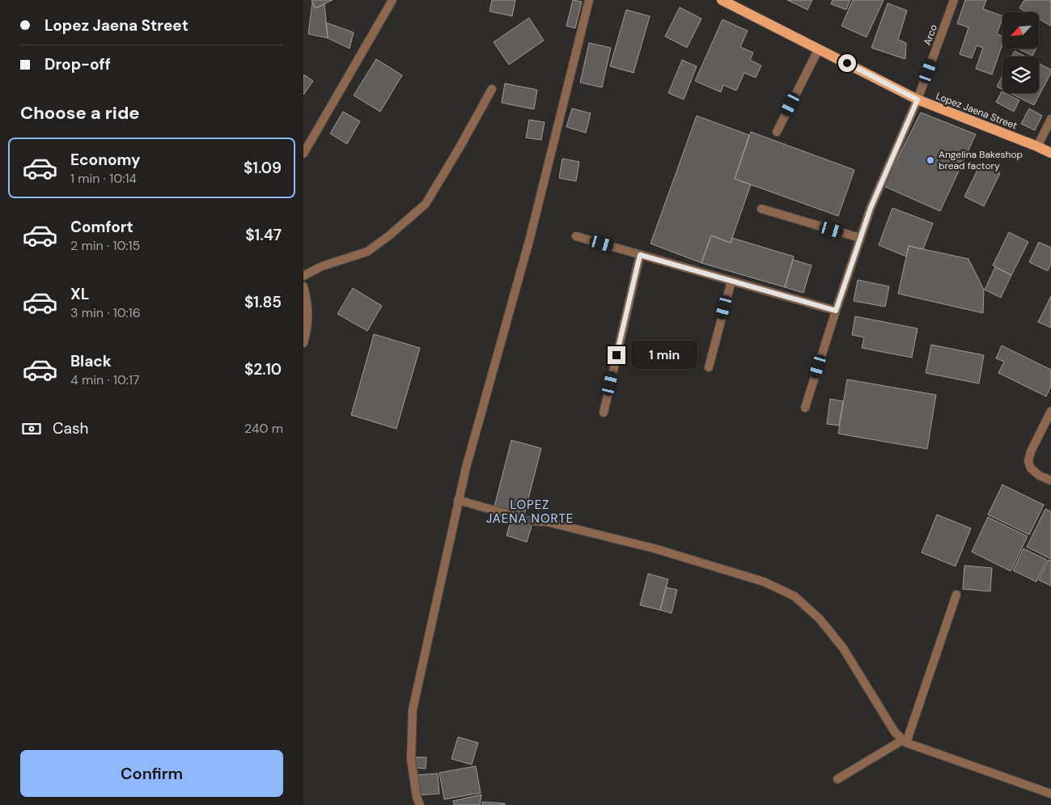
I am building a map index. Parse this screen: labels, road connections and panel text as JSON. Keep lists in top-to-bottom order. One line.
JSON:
{"streets":{"main road":["Lopez Jaena Street"],"street":["Arco"]},"crossings":[["Arco","Lopez Jaena Street"]],"districts":["LOPEZ JAENA NORTE"],"places":["Angelina Bakeshop bread factory"],"north":"bottom left","page":{"banner":["Lopez Jaena Street","Drop-off"],"heading":"Choose a ride","list":[{"name":"Economy","note":"1 min · 10:14","value":"$1.09"},{"name":"Comfort","note":"2 min · 10:15","value":"$1.47"},{"name":"XL","note":"3 min · 10:16","value":"$1.85"},{"name":"Black","note":"4 min · 10:17","value":"$2.10"}],"bubble":"1 min","pay":["Cash","240 m"],"buttons":"Confirm"}}
